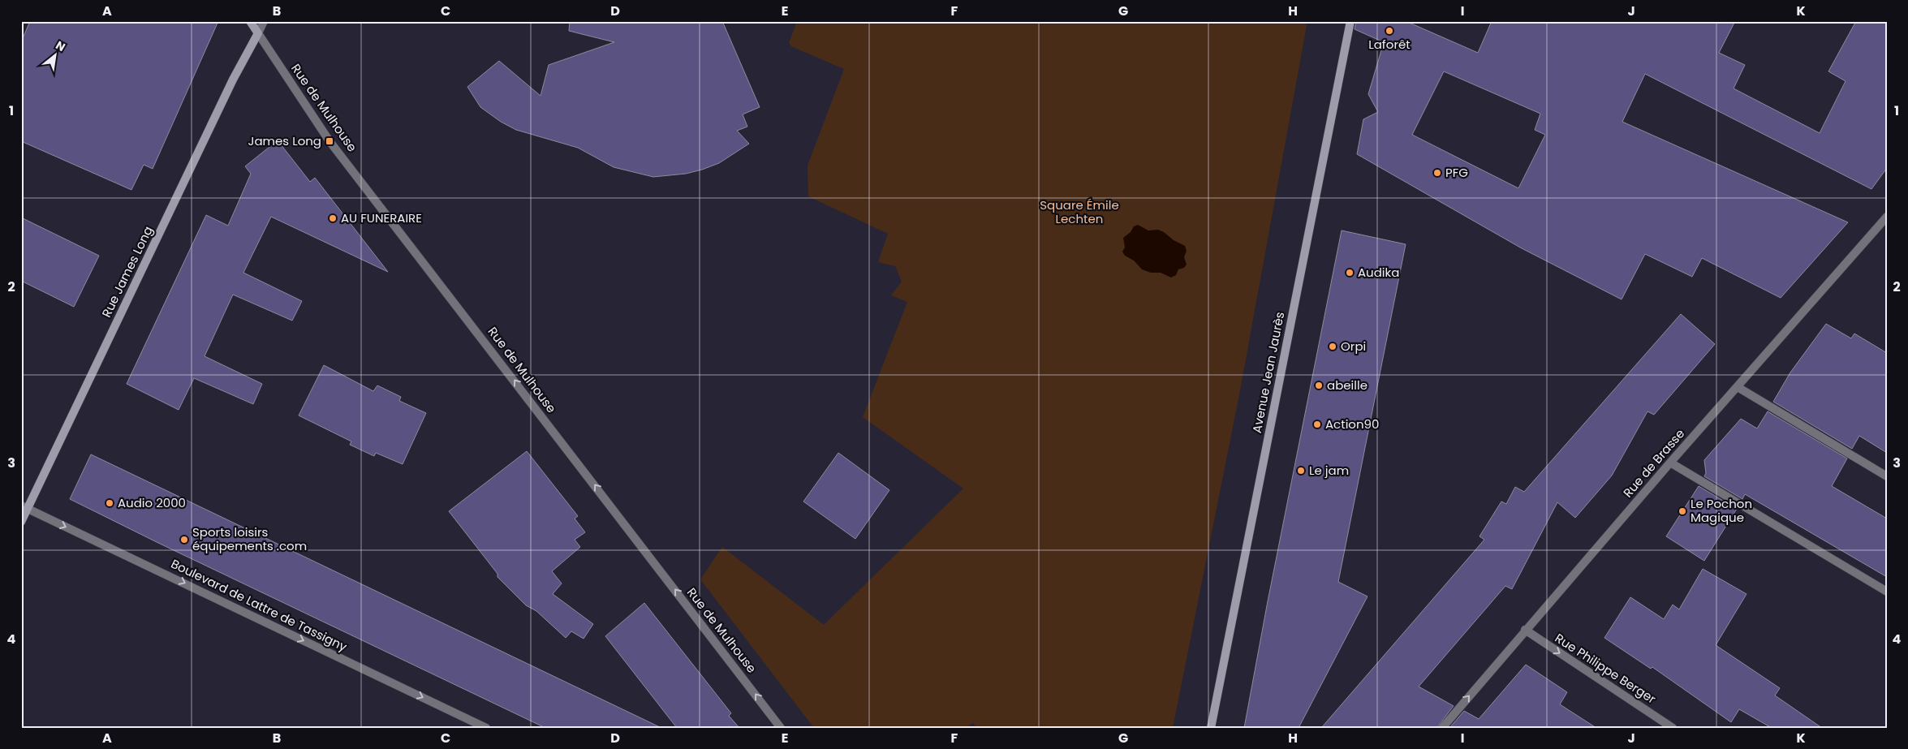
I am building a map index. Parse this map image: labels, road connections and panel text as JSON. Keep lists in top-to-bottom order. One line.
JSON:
{"streets":{"main road":["Rue de Mulhouse","Rue James Long","Avenue Jean Jaurès"],"street":["Rue de Brasse","Boulevard de Lattre de Tassigny","Rue Philippe Berger"]},"crossings":[["Rue de Mulhouse","Rue James Long"],["Rue James Long","Boulevard de Lattre de Tassigny"],["Rue de Brasse","Rue Philippe Berger"]],"one_way":["Rue de Mulhouse","Boulevard de Lattre de Tassigny","Rue Philippe Berger"],"parks":["Square Émile Lechten"],"places":{"other":["Laforêt","PFG","AU FUNERAIRE","Audika","Orpi","abeille","Action90","Le jam","Audio 2000","Le Pochon Magique","Sports loisirs équipements .com"],"transit":["James Long"]},"north":"top right","grid":{"columns":["A","B","C","D","E","F","G","H","I","J","K"],"rows":["1","2","3","4"]}}
